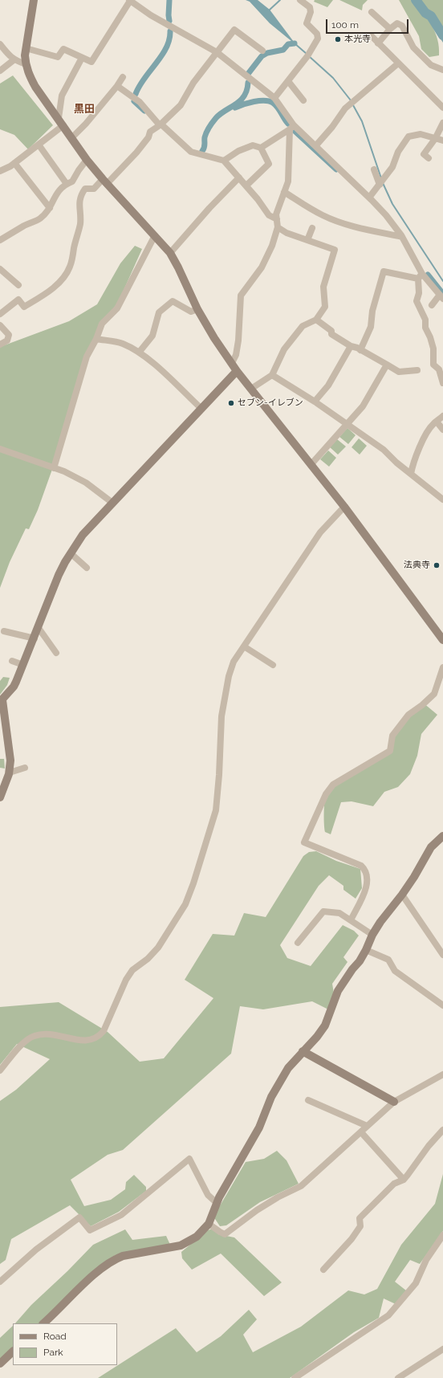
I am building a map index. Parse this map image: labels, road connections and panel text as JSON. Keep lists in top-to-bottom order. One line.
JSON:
{"districts":["黒田"],"places":["本光寺","セブン-イレブン","法典寺"],"legend":["Road","Park"],"scale_bar":"100 m"}
